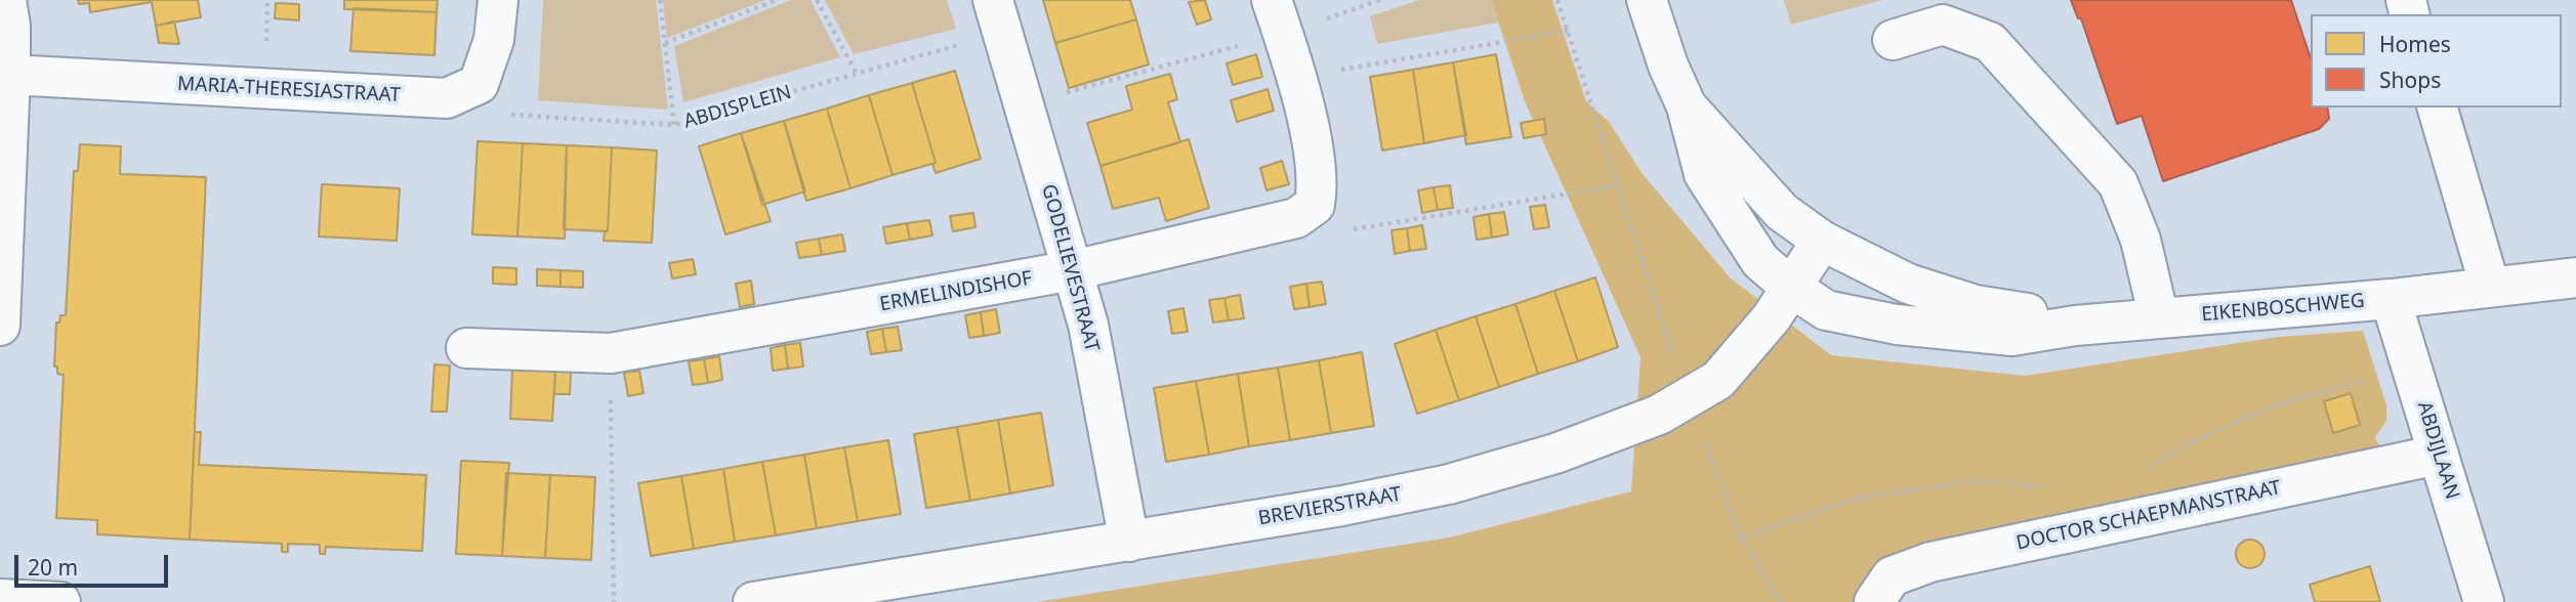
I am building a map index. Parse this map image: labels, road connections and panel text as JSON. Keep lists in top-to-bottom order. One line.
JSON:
{"streets":{"street":["MARIA-THERESIASTRAAT","GODELIEVESTRAAT","ERMELINDISHOF","EIKENBOSCHWEG","ABDIJLAAN","BREVIERSTRAAT","DOCTOR SCHAEPMANSTRAAT"],"path":["ABDISPLEIN"]},"crossings":[["MARIA-THERESIASTRAAT","ABDISPLEIN"],["ABDISPLEIN","GODELIEVESTRAAT"],["GODELIEVESTRAAT","ERMELINDISHOF"],["GODELIEVESTRAAT","BREVIERSTRAAT"],["EIKENBOSCHWEG","ABDIJLAAN"],["EIKENBOSCHWEG","BREVIERSTRAAT"],["ABDIJLAAN","DOCTOR SCHAEPMANSTRAAT"]],"legend":["Homes","Shops"],"scale_bar":"20 m"}
